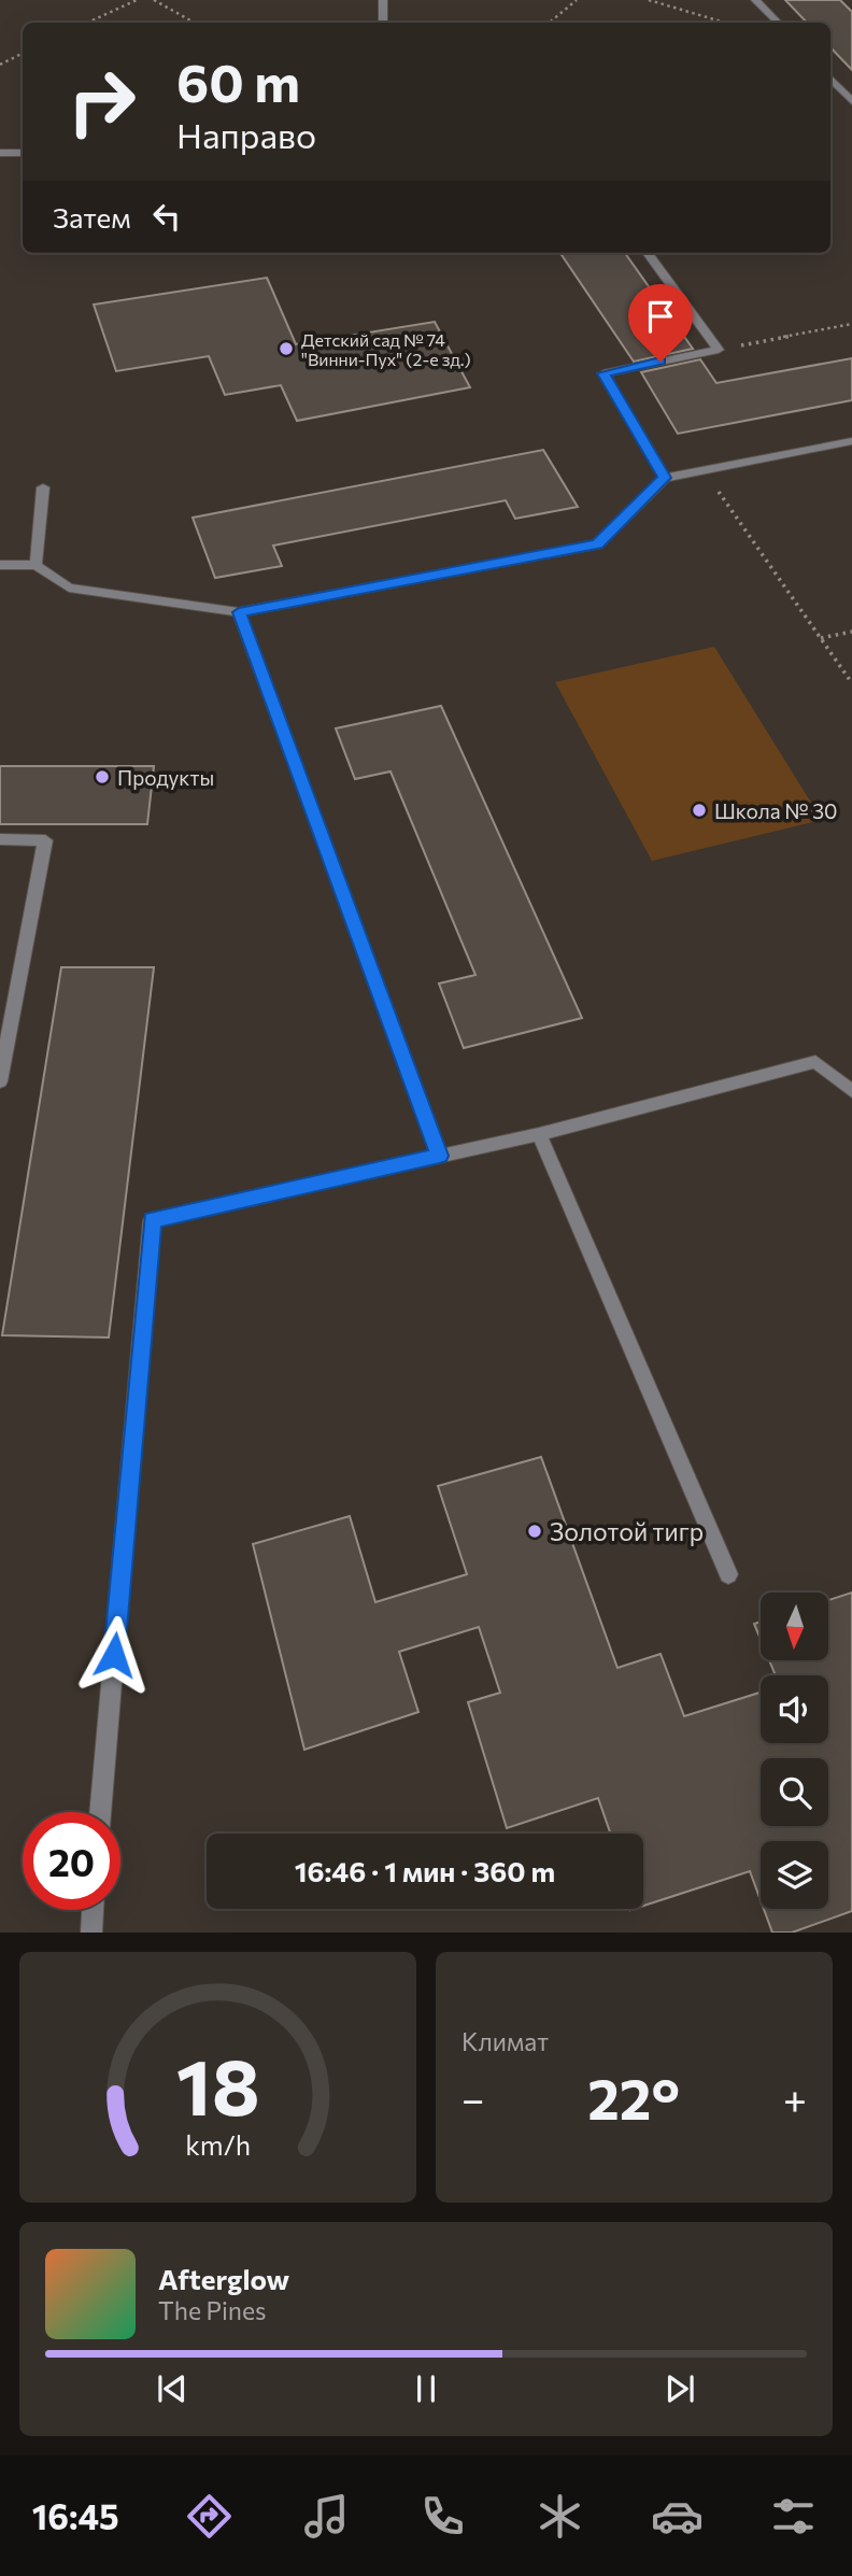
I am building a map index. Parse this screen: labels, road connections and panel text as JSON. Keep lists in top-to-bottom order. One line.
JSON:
{"places":["Детский сад № 74 \"Винни-Пух\" (2-е зд.)","Продукты","Школа № 30","Золотой тигр"],"north":"bottom","page":{"turn":["60 m","Направо"],"then":"Затем","limit":"20","trip":"16:46 · 1 мин · 360 m","tile":"Климат","heat":["−","22°","+"],"song":["Afterglow","The Pines"],"tabs":"16:45","gauge":["18","km/h"]}}
